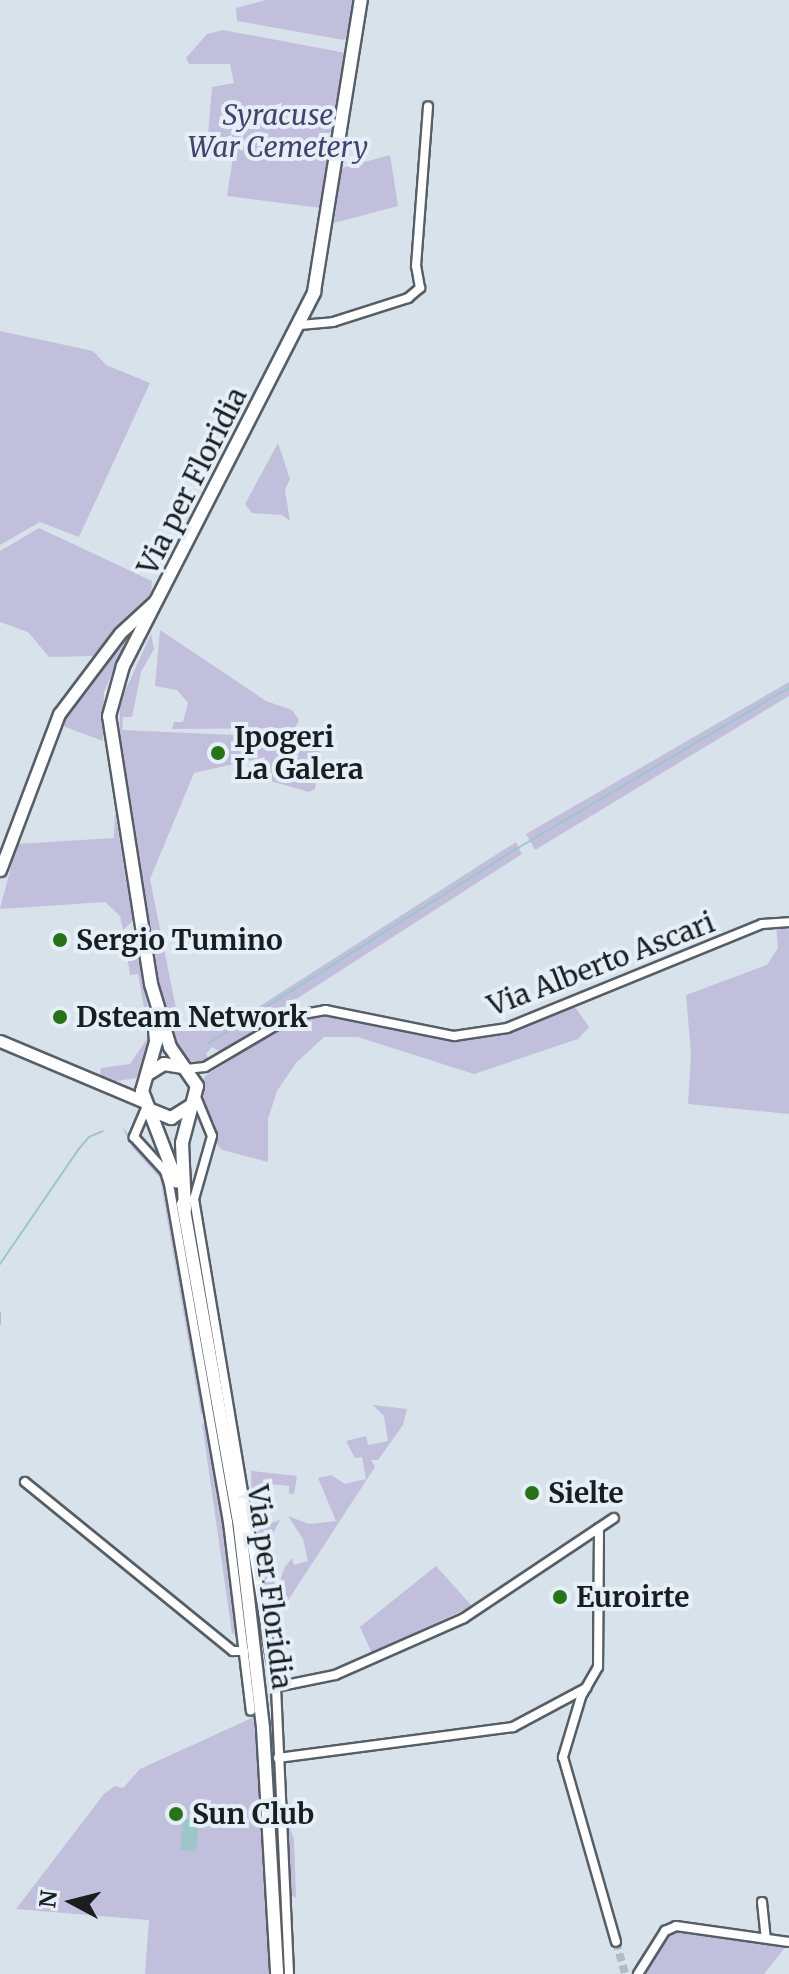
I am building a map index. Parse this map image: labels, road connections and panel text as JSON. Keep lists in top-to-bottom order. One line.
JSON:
{"streets":{"main road":["Via per Floridia"],"street":["Via Alberto Ascari"]},"parks":["Syracuse War Cemetery"],"places":["Ipogeri La Galera","Sergio Tumino","Dsteam Network","Sielte","Euroirte","Sun Club"],"north":"left"}
